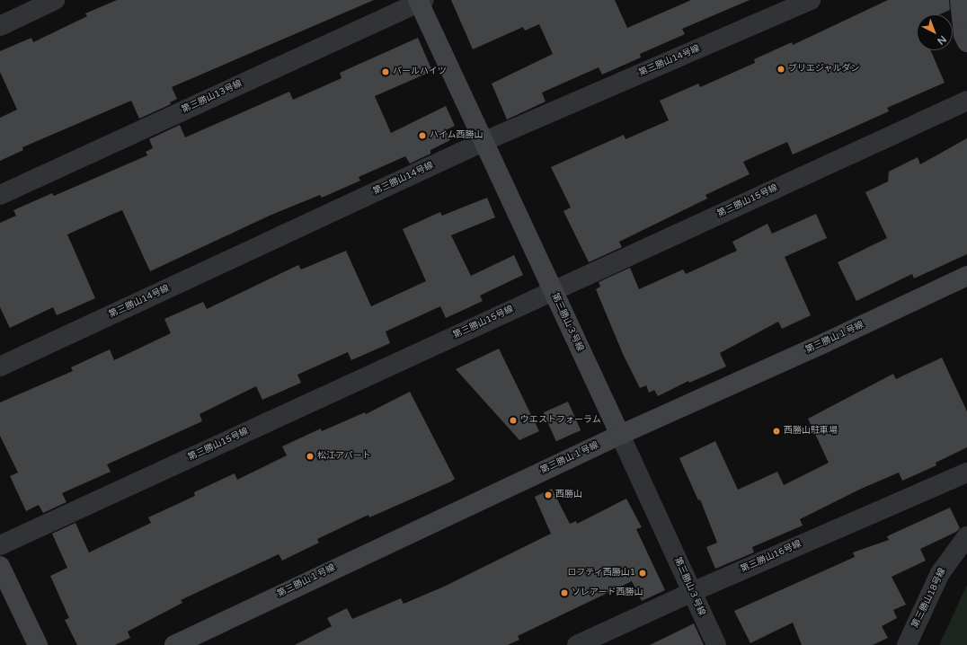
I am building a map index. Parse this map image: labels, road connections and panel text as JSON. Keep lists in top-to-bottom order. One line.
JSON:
{"streets":{"street":["第三勝山14号線","第三勝山13号線","第三勝山15号線","第三勝山３号線","第三勝山１号線","第三勝山16号線","第三勝山18号線"]},"crossings":[["第三勝山14号線","第三勝山３号線"],["第三勝山13号線","第三勝山３号線"],["第三勝山15号線","第三勝山３号線"],["第三勝山３号線","第三勝山１号線"],["第三勝山３号線","第三勝山16号線"]],"places":["ブリエジャルダン","パールハイツ","ハイム西勝山","ウエストフォーラム","西勝山駐車場","松江アパート","西勝山","ロフティ西勝山1","ソレアード西勝山"],"north":"bottom right"}
